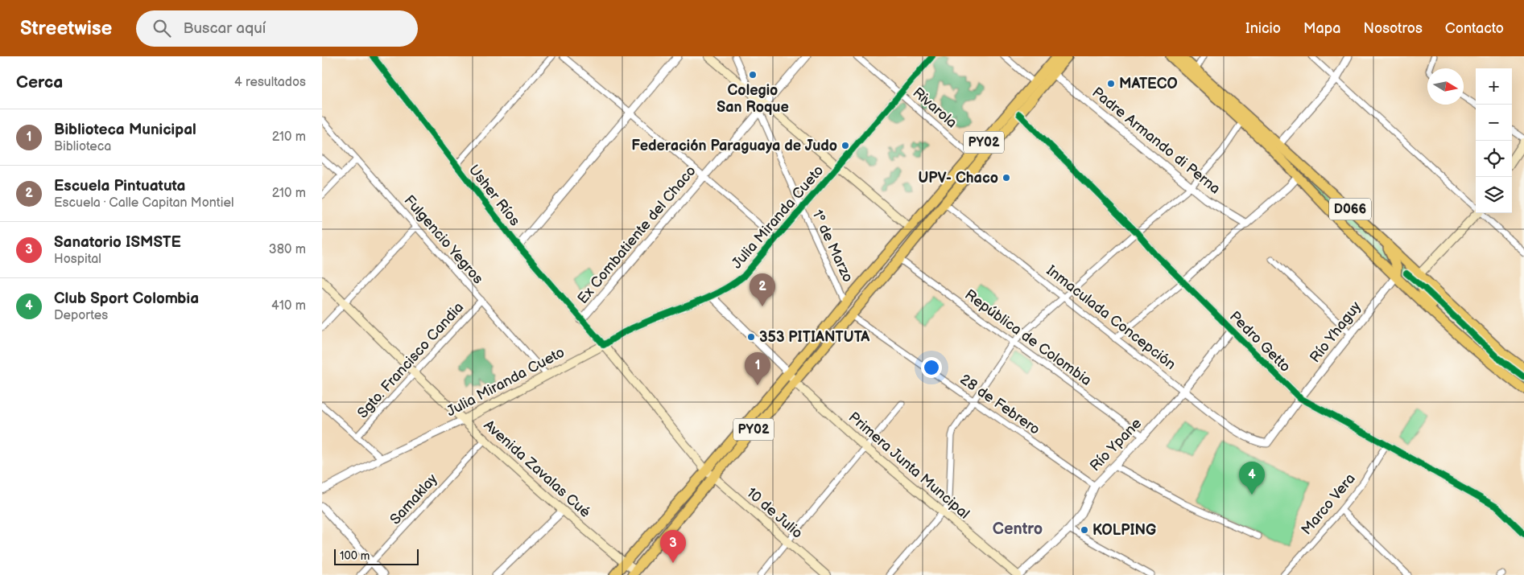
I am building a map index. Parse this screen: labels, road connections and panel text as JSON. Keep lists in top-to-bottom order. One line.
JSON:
{"streets":{"highway":["PY02","D066"],"main road":["Usher Ríos","Julia Miranda Cueto","Primera Junta Muncipal","Avenida Zavalas Cué","10 de Julio"],"street":["Rivarola","Padre Armando di Perna","Ex Combatiente del Chaco","Fulgencio Yegros","1º de Marzo","Inmaculada Concepción","Río Yhaguy","República de Colombia","Pedro Getto","Sgto. Francisco Candia","28 de Febrero","Río Ypane","Samaklay","Marco Vera"]},"crossings":[["Rivarola","PY02"],["Rivarola","Julia Miranda Cueto"],["Padre Armando di Perna","PY02"],["PY02","Usher Ríos"],["PY02","1º de Marzo"],["PY02","Inmaculada Concepción"],["PY02","República de Colombia"],["PY02","Pedro Getto"],["PY02","28 de Febrero"],["PY02","Primera Junta Muncipal"],["PY02","Avenida Zavalas Cué"],["PY02","10 de Julio"],["Usher Ríos","Julia Miranda Cueto"],["Usher Ríos","Ex Combatiente del Chaco"],["Usher Ríos","10 de Julio"],["D066","Río Yhaguy"],["Julia Miranda Cueto","Fulgencio Yegros"],["Julia Miranda Cueto","1º de Marzo"],["Julia Miranda Cueto","Avenida Zavalas Cué"],["Ex Combatiente del Chaco","1º de Marzo"],["Fulgencio Yegros","Sgto. Francisco Candia"],["Inmaculada Concepción","Río Yhaguy"],["Inmaculada Concepción","Río Ypane"],["Río Yhaguy","Pedro Getto"],["República de Colombia","Río Ypane"],["Pedro Getto","Río Ypane"],["Pedro Getto","Marco Vera"],["Sgto. Francisco Candia","Avenida Zavalas Cué"],["28 de Febrero","Río Ypane"],["Río Ypane","Primera Junta Muncipal"],["Avenida Zavalas Cué","Samaklay"]],"districts":["Centro"],"places":["Colegio San Roque","MATECO","Federación Paraguaya de Judo","UPV- Chaco","353 PITIANTUTA","KOLPING"],"scale_bar":"100 m","north":"right","page":{"header":"Streetwise","search":"Buscar aquí","nav":["Inicio","Mapa","Nosotros","Contacto"],"heading":["Cerca","4 resultados"],"map_buttons":["+","−"],"list":[{"mark":"1","name":"Biblioteca Municipal","note":"Biblioteca","value":"210 m"},{"mark":"2","name":"Escuela Pintuatuta","note":"Escuela · Calle Capitan Montiel","value":"210 m"},{"mark":"3","name":"Sanatorio ISMSTE","note":"Hospital","value":"380 m"},{"mark":"4","name":"Club Sport Colombia","note":"Deportes","value":"410 m"}],"pins":["2","1","4","3"],"scale":"100 m"}}
